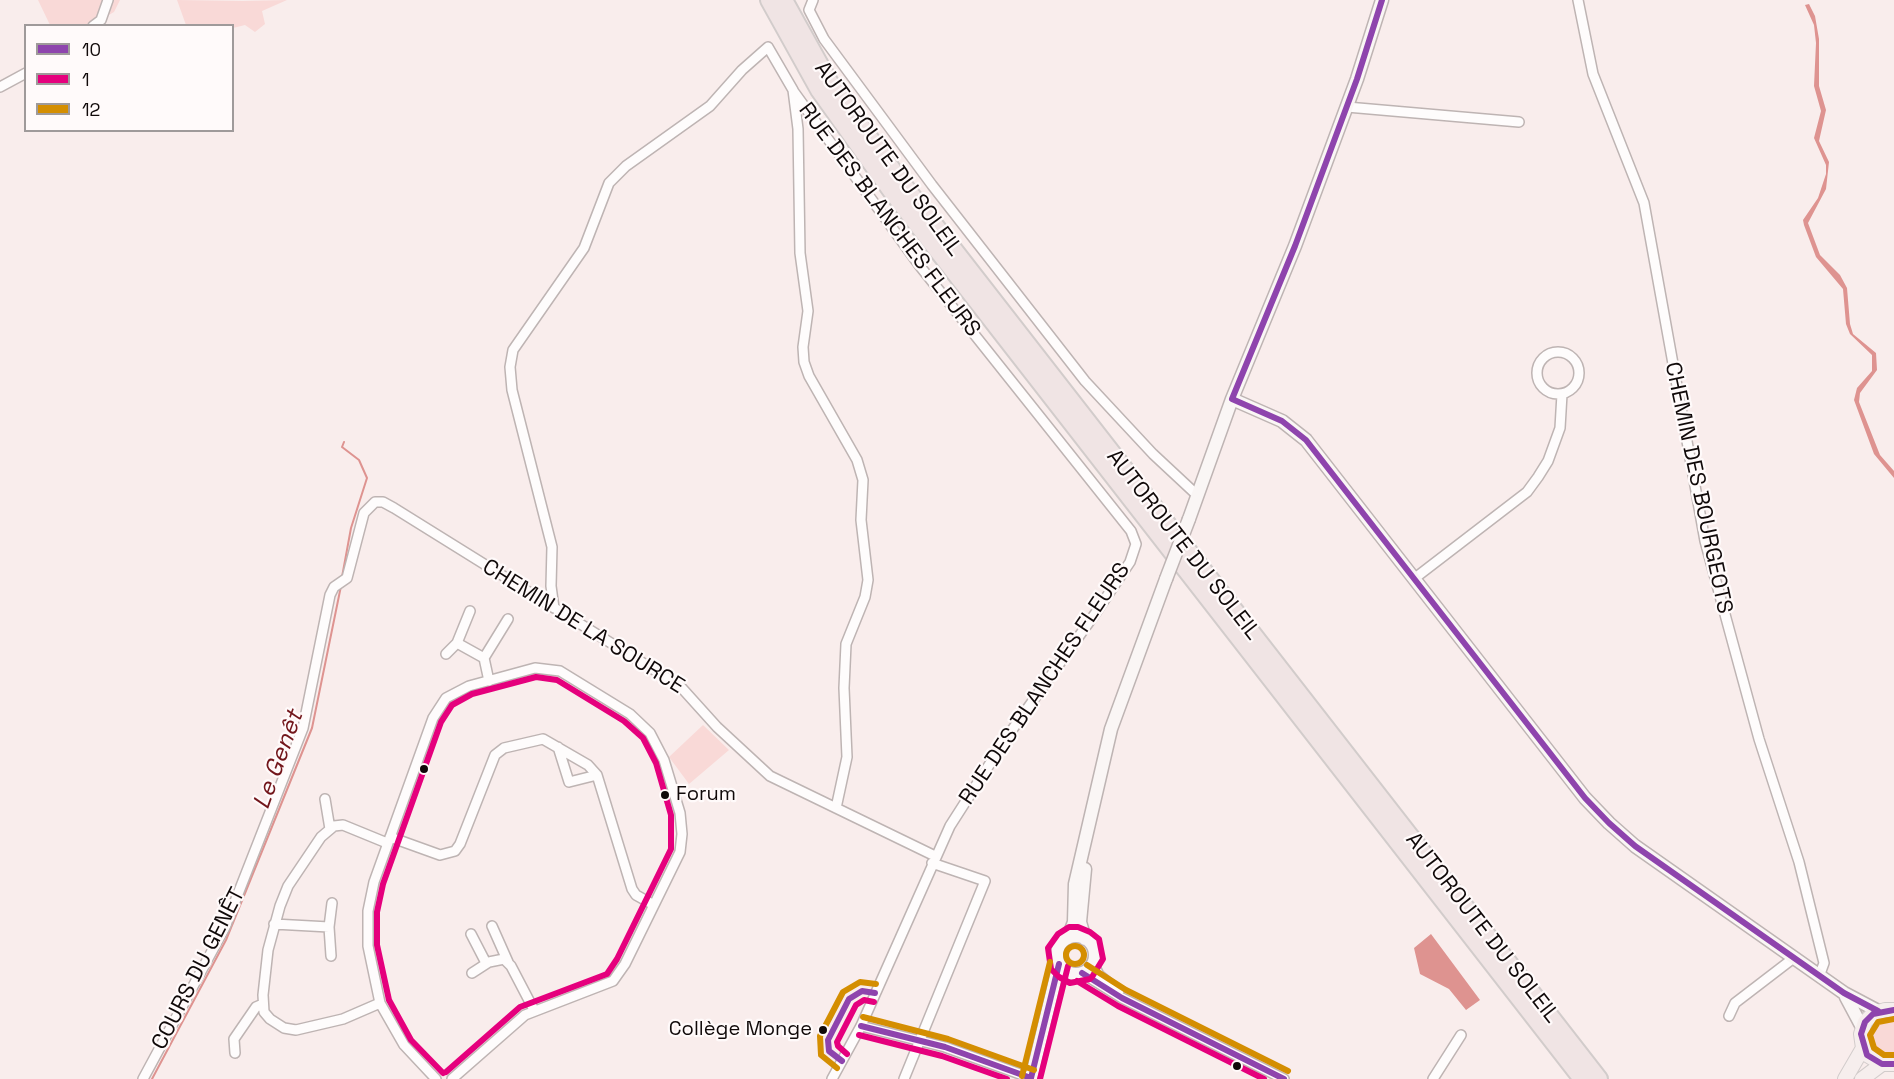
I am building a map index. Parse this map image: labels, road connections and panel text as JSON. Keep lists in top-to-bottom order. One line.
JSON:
{"streets":{"highway":["AUTOROUTE DU SOLEIL"],"street":["RUE DES BLANCHES FLEURS","CHEMIN DES BOURGEOTS","CHEMIN DE LA SOURCE","COURS DU GENÊT"]},"crossings":[["RUE DES BLANCHES FLEURS","CHEMIN DE LA SOURCE"],["CHEMIN DE LA SOURCE","COURS DU GENÊT"]],"water":["Le Genêt"],"places":["Forum","Collège Monge"],"lines":["transit line 10","transit line 1","transit line 12"],"legend":["10","1","12"]}
